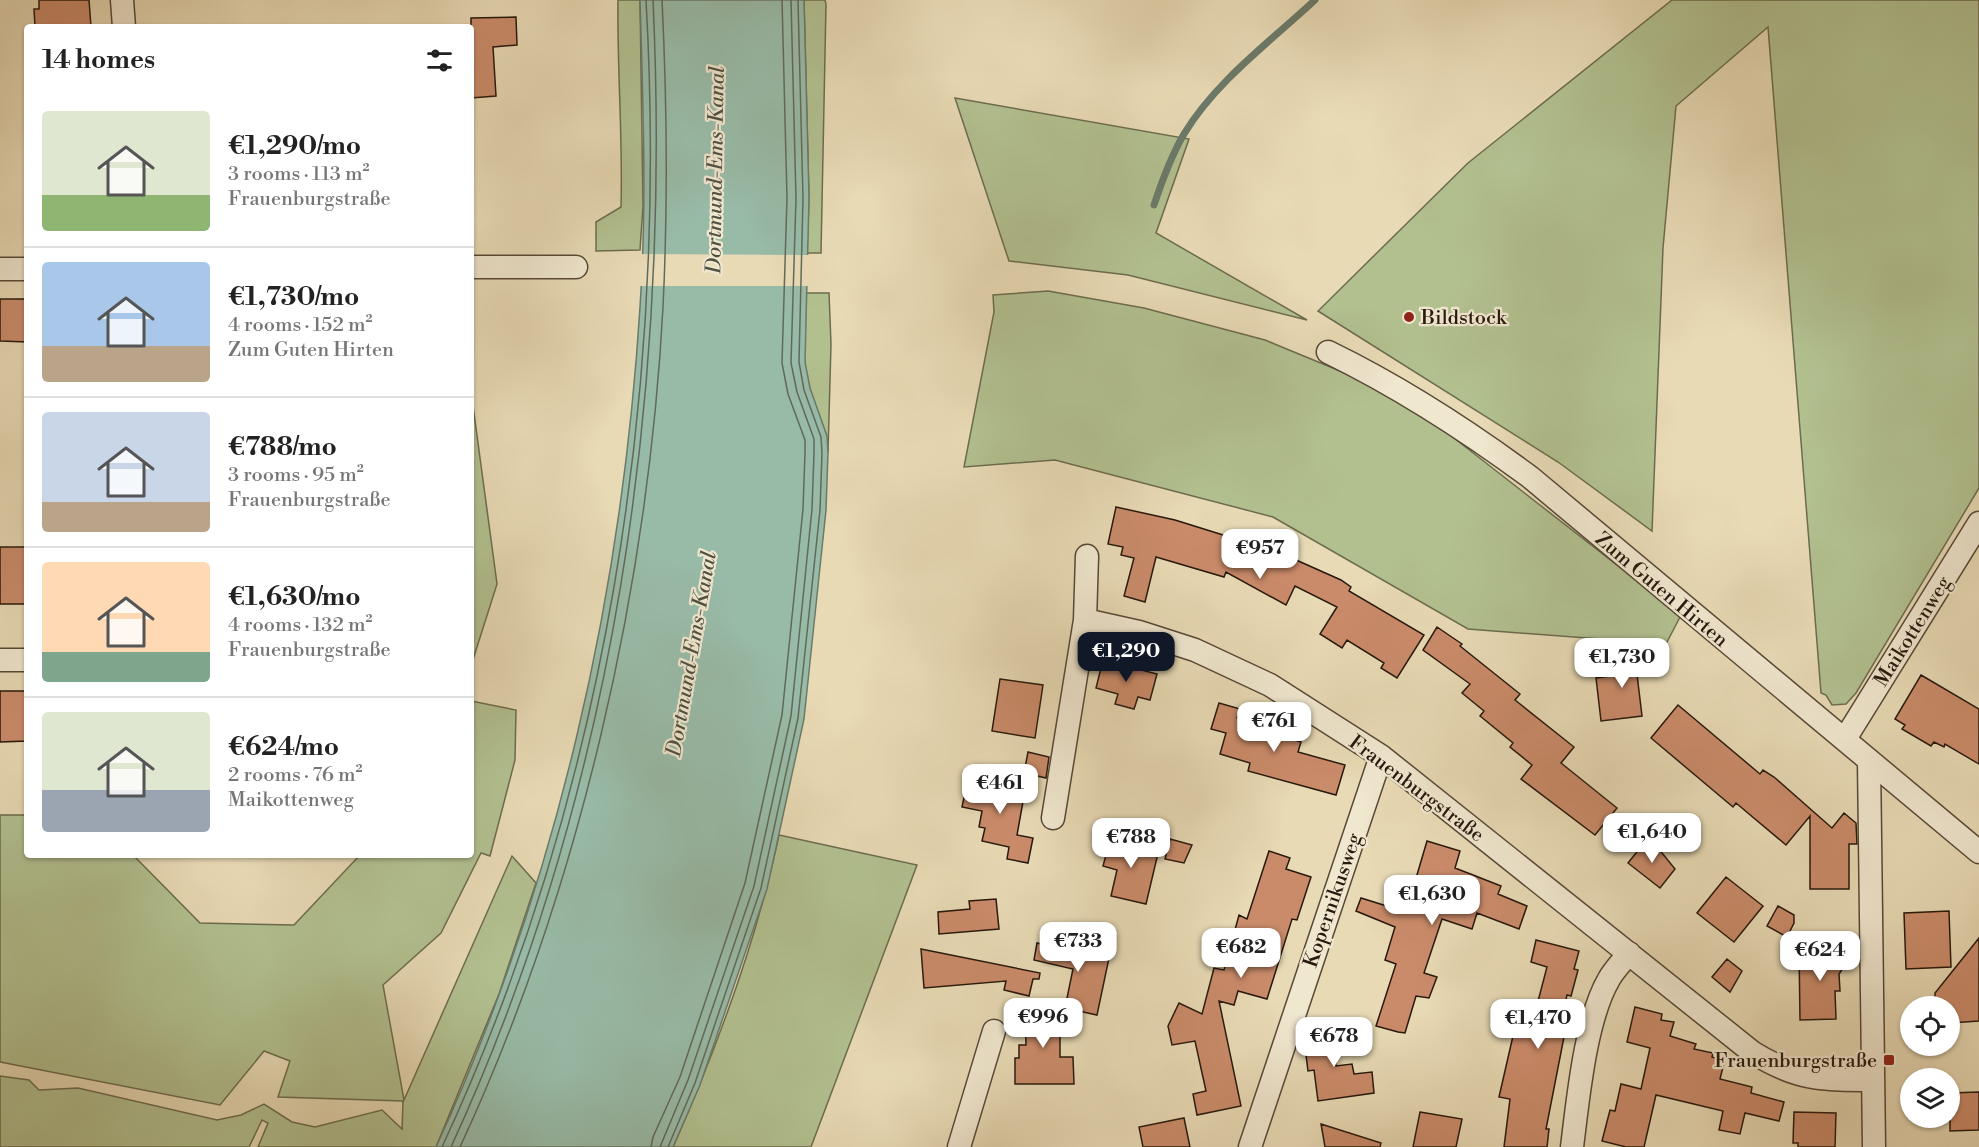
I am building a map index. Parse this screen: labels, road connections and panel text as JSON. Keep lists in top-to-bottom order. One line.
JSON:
{"streets":{"street":["Zum Guten Hirten","Maikottenweg","Frauenburgstraße","Kopernikusweg"]},"crossings":[["Zum Guten Hirten","Maikottenweg"],["Frauenburgstraße","Kopernikusweg"]],"water":["Dortmund-Ems-Kanal"],"places":{"other":["Bildstock"],"transit":["Frauenburgstraße"]},"page":{"heading":"14 homes","list":[{"name":"€1,290/mo","note":"3 rooms · 113 m² · Frauenburgstraße"},{"name":"€1,730/mo","note":"4 rooms · 152 m² · Zum Guten Hirten"},{"name":"€788/mo","note":"3 rooms · 95 m² · Frauenburgstraße"},{"name":"€1,630/mo","note":"4 rooms · 132 m² · Frauenburgstraße"},{"name":"€624/mo","note":"2 rooms · 76 m² · Maikottenweg"}],"price":["€957","€1,290","€1,730","€761","€461","€1,640","€788","€1,630","€733","€682","€624","€996","€1,470","€678"]}}
